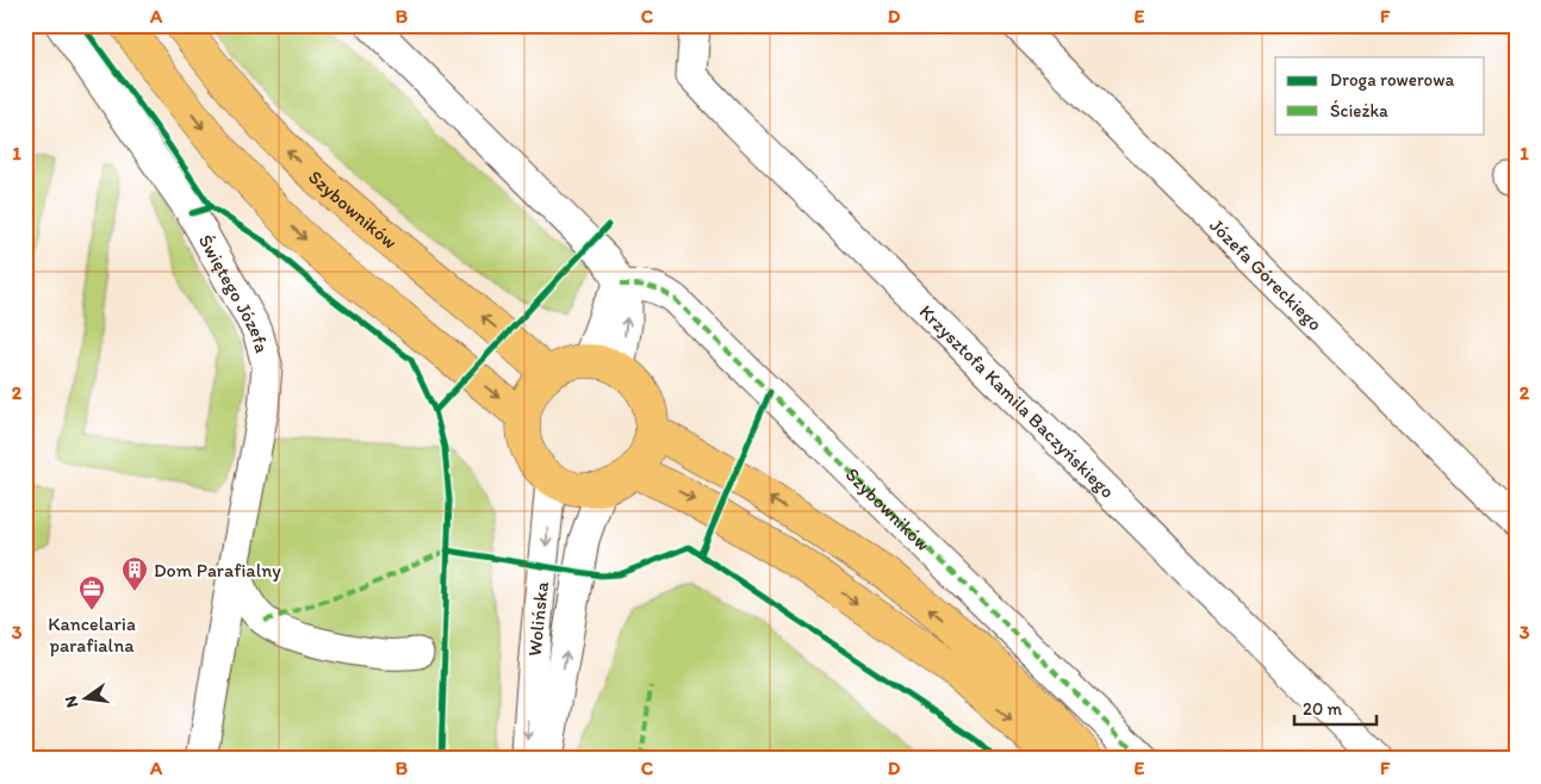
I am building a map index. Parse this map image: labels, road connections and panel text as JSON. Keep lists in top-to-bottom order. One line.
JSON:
{"streets":{"main road":["Szybowników"],"street":["Józefa Góreckiego","Świętego Józefa","Krzysztofa Kamila Baczyńskiego","Wolińska"]},"crossings":[["Szybowników","Wolińska"]],"places":{"building":["Dom Parafialny"],"office":["Kancelaria parafialna"]},"legend":["Droga rowerowa","Ścieżka"],"scale_bar":"20 m","north":"left","grid":{"columns":["A","B","C","D","E","F"],"rows":["1","2","3"]}}
